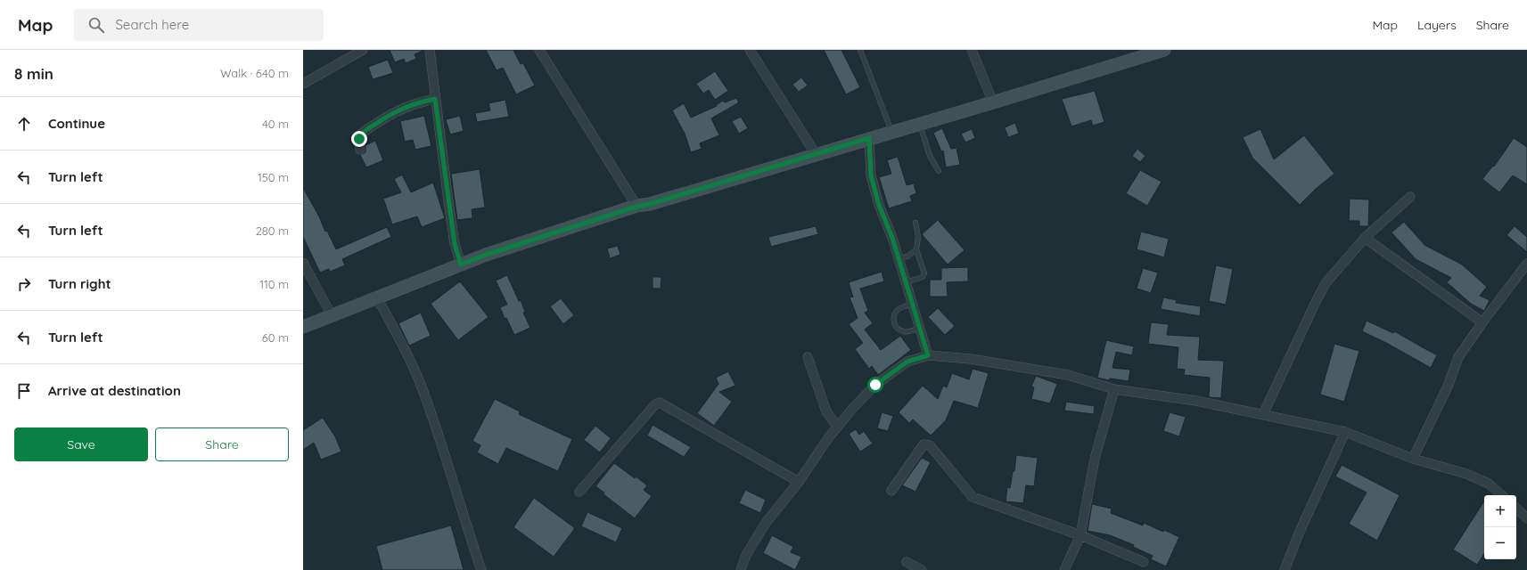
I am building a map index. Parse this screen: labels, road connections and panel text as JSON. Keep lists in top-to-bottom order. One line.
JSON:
{"page":{"header":"Map","search":"Search here","nav":["Map","Layers","Share"],"heading":["8 min","Walk · 640 m"],"list":[["Continue","40 m"],["Turn left","150 m"],["Turn left","280 m"],["Turn right","110 m"],["Turn left","60 m"],"Arrive at destination"],"buttons":["Save","Share"],"map_buttons":["+","−"]}}
